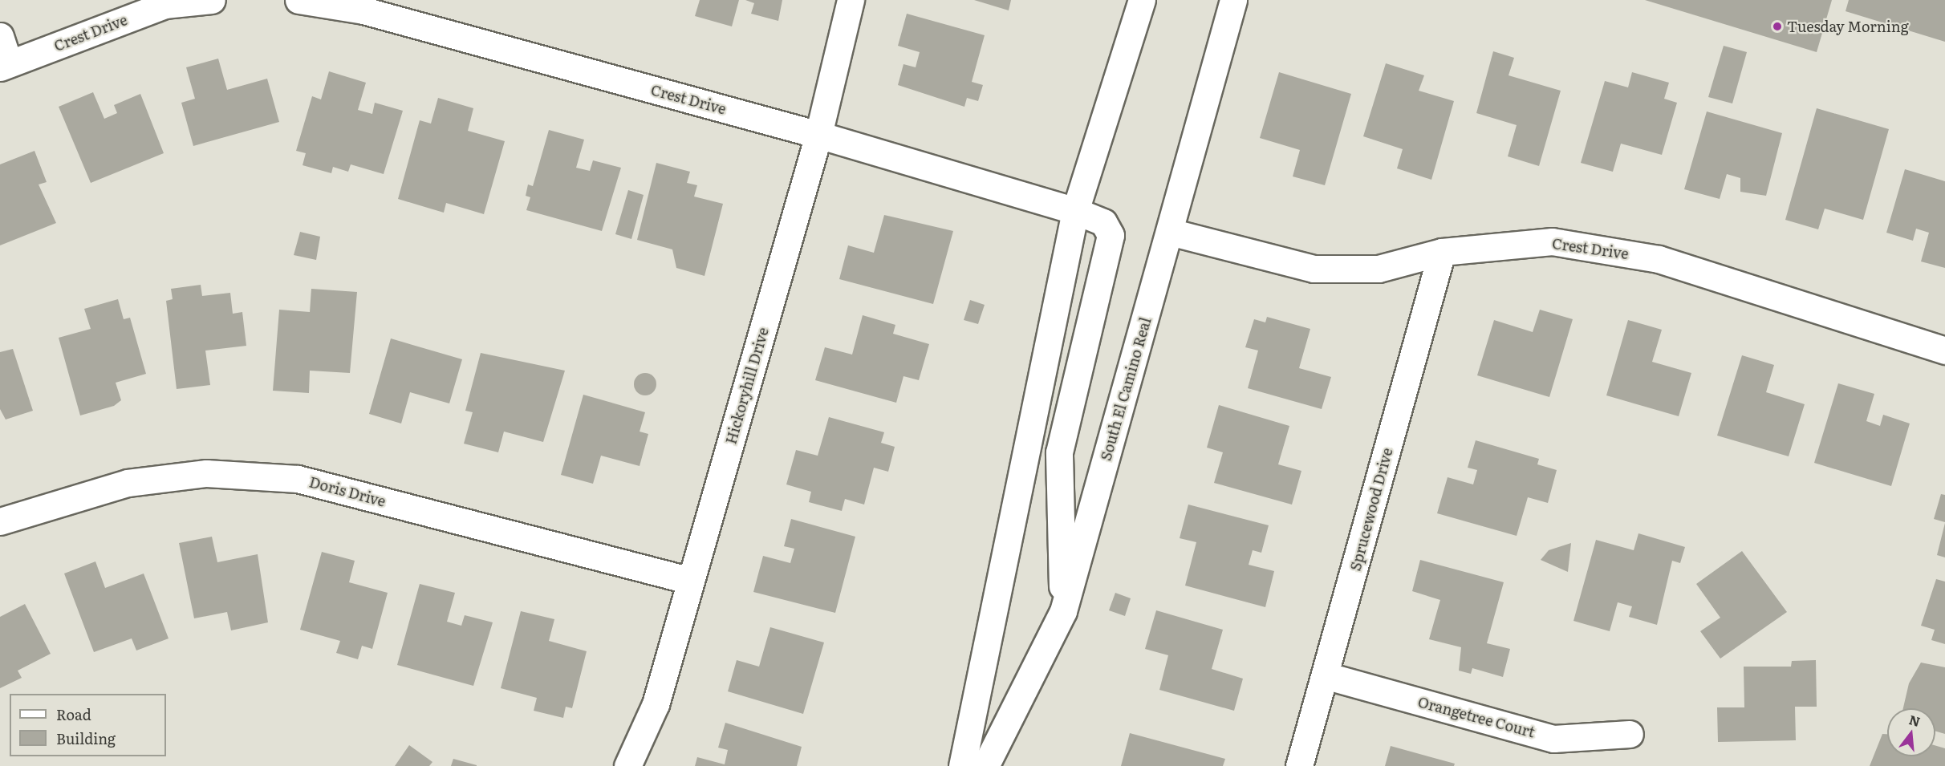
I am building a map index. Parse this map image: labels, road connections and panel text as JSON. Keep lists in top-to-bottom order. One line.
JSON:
{"streets":{"street":["Crest Drive","Hickoryhill Drive","South El Camino Real","Doris Drive","Sprucewood Drive","Orangetree Court"]},"crossings":[["Crest Drive","Hickoryhill Drive"],["Crest Drive","South El Camino Real"],["Crest Drive","Sprucewood Drive"],["Hickoryhill Drive","Doris Drive"],["Sprucewood Drive","Orangetree Court"]],"places":["Tuesday Morning"],"legend":["Road","Building"],"north":"top"}
